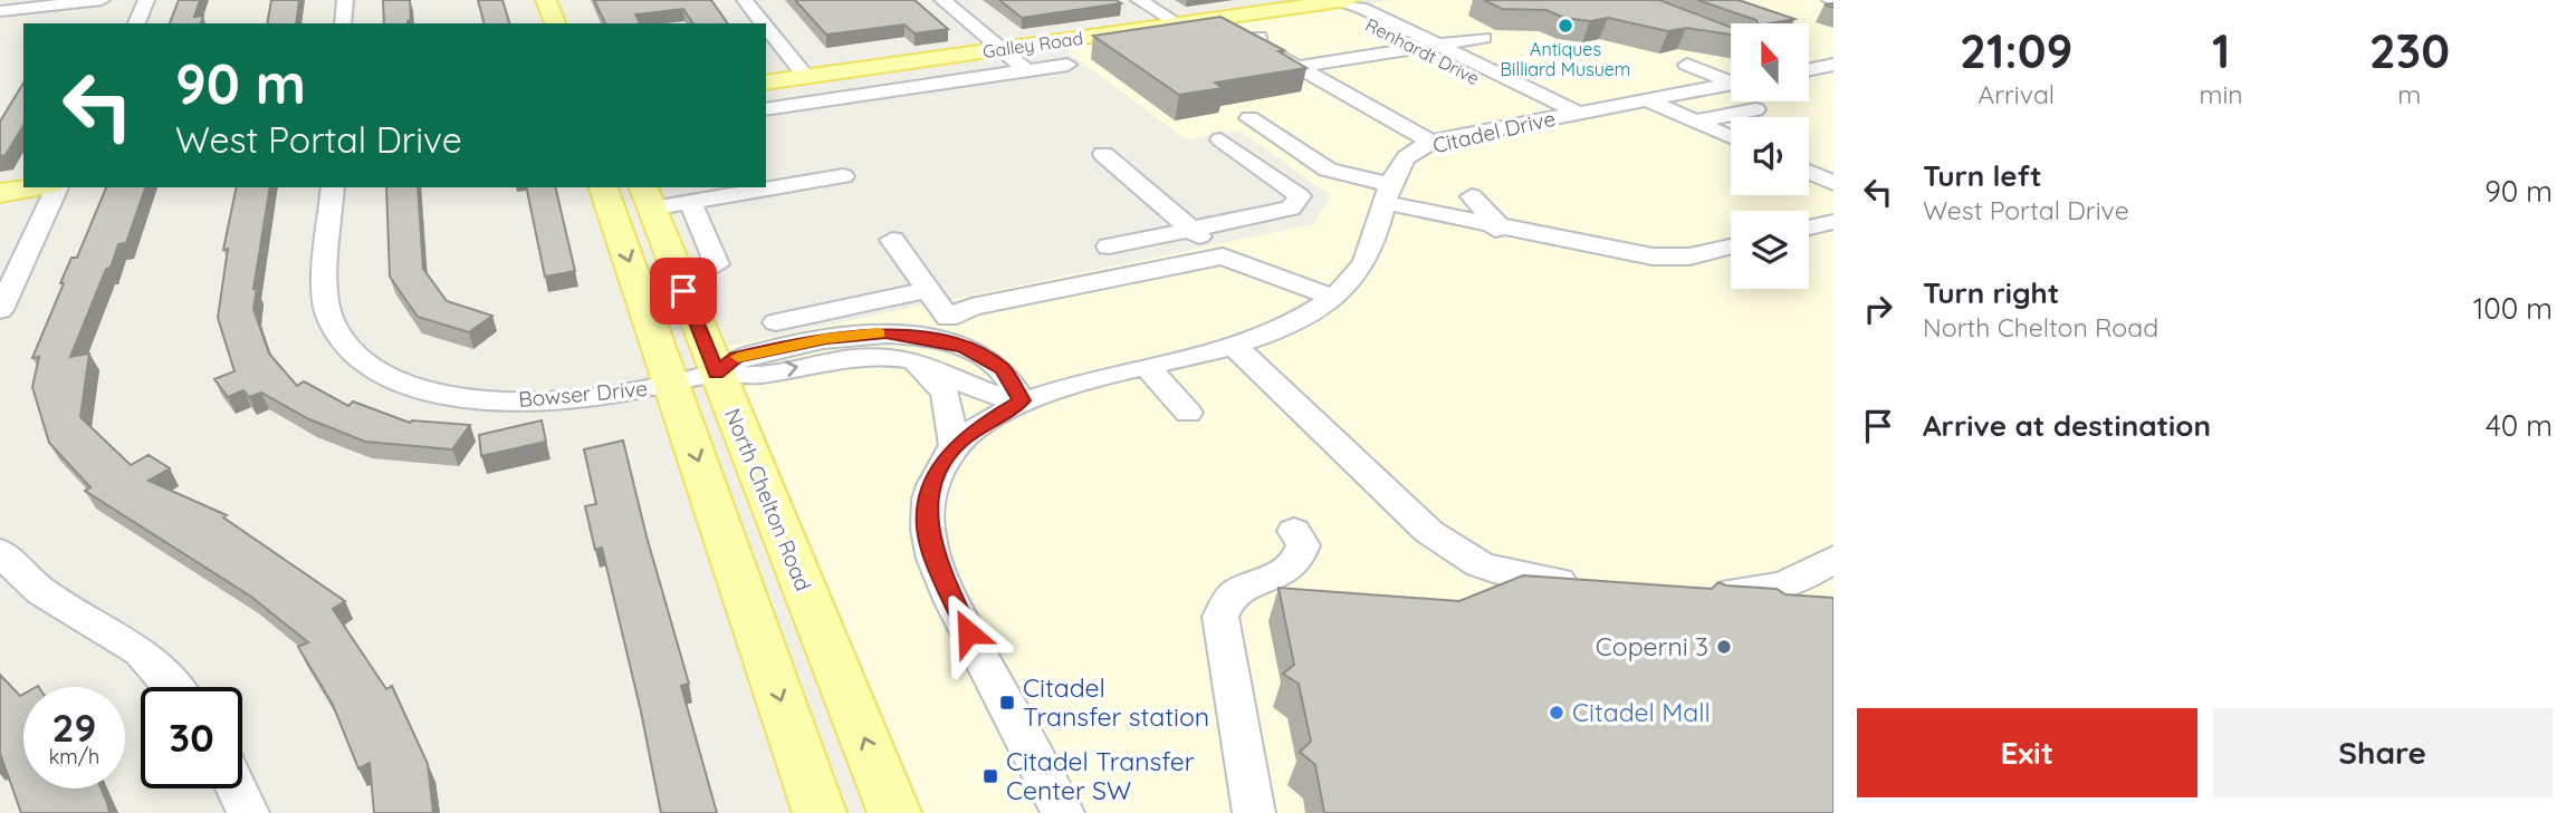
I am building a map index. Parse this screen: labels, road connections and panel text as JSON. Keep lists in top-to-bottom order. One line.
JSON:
{"streets":{"main road":["Galley Road","North Chelton Road"],"street":["Renhardt Drive","Citadel Drive","Bowser Drive"]},"crossings":[["Galley Road","Renhardt Drive"],["Renhardt Drive","Citadel Drive"],["Bowser Drive","North Chelton Road"]],"places":{"other":["Antiques Billiard Musuem","Coperni 3","Citadel Mall"],"transit":["Citadel Transfer station","Citadel Transfer Center SW"]},"north":"top","page":{"eta":["21:09","Arrival","1","min","230","m"],"turn":["90 m","West Portal Drive"],"list":[{"name":"Turn left","note":"West Portal Drive","value":"90 m"},{"name":"Turn right","note":"North Chelton Road","value":"100 m"},{"name":"Arrive at destination","value":"40 m"}],"speed":"29 km/h","limit":"30","buttons":["Exit","Share"]}}
